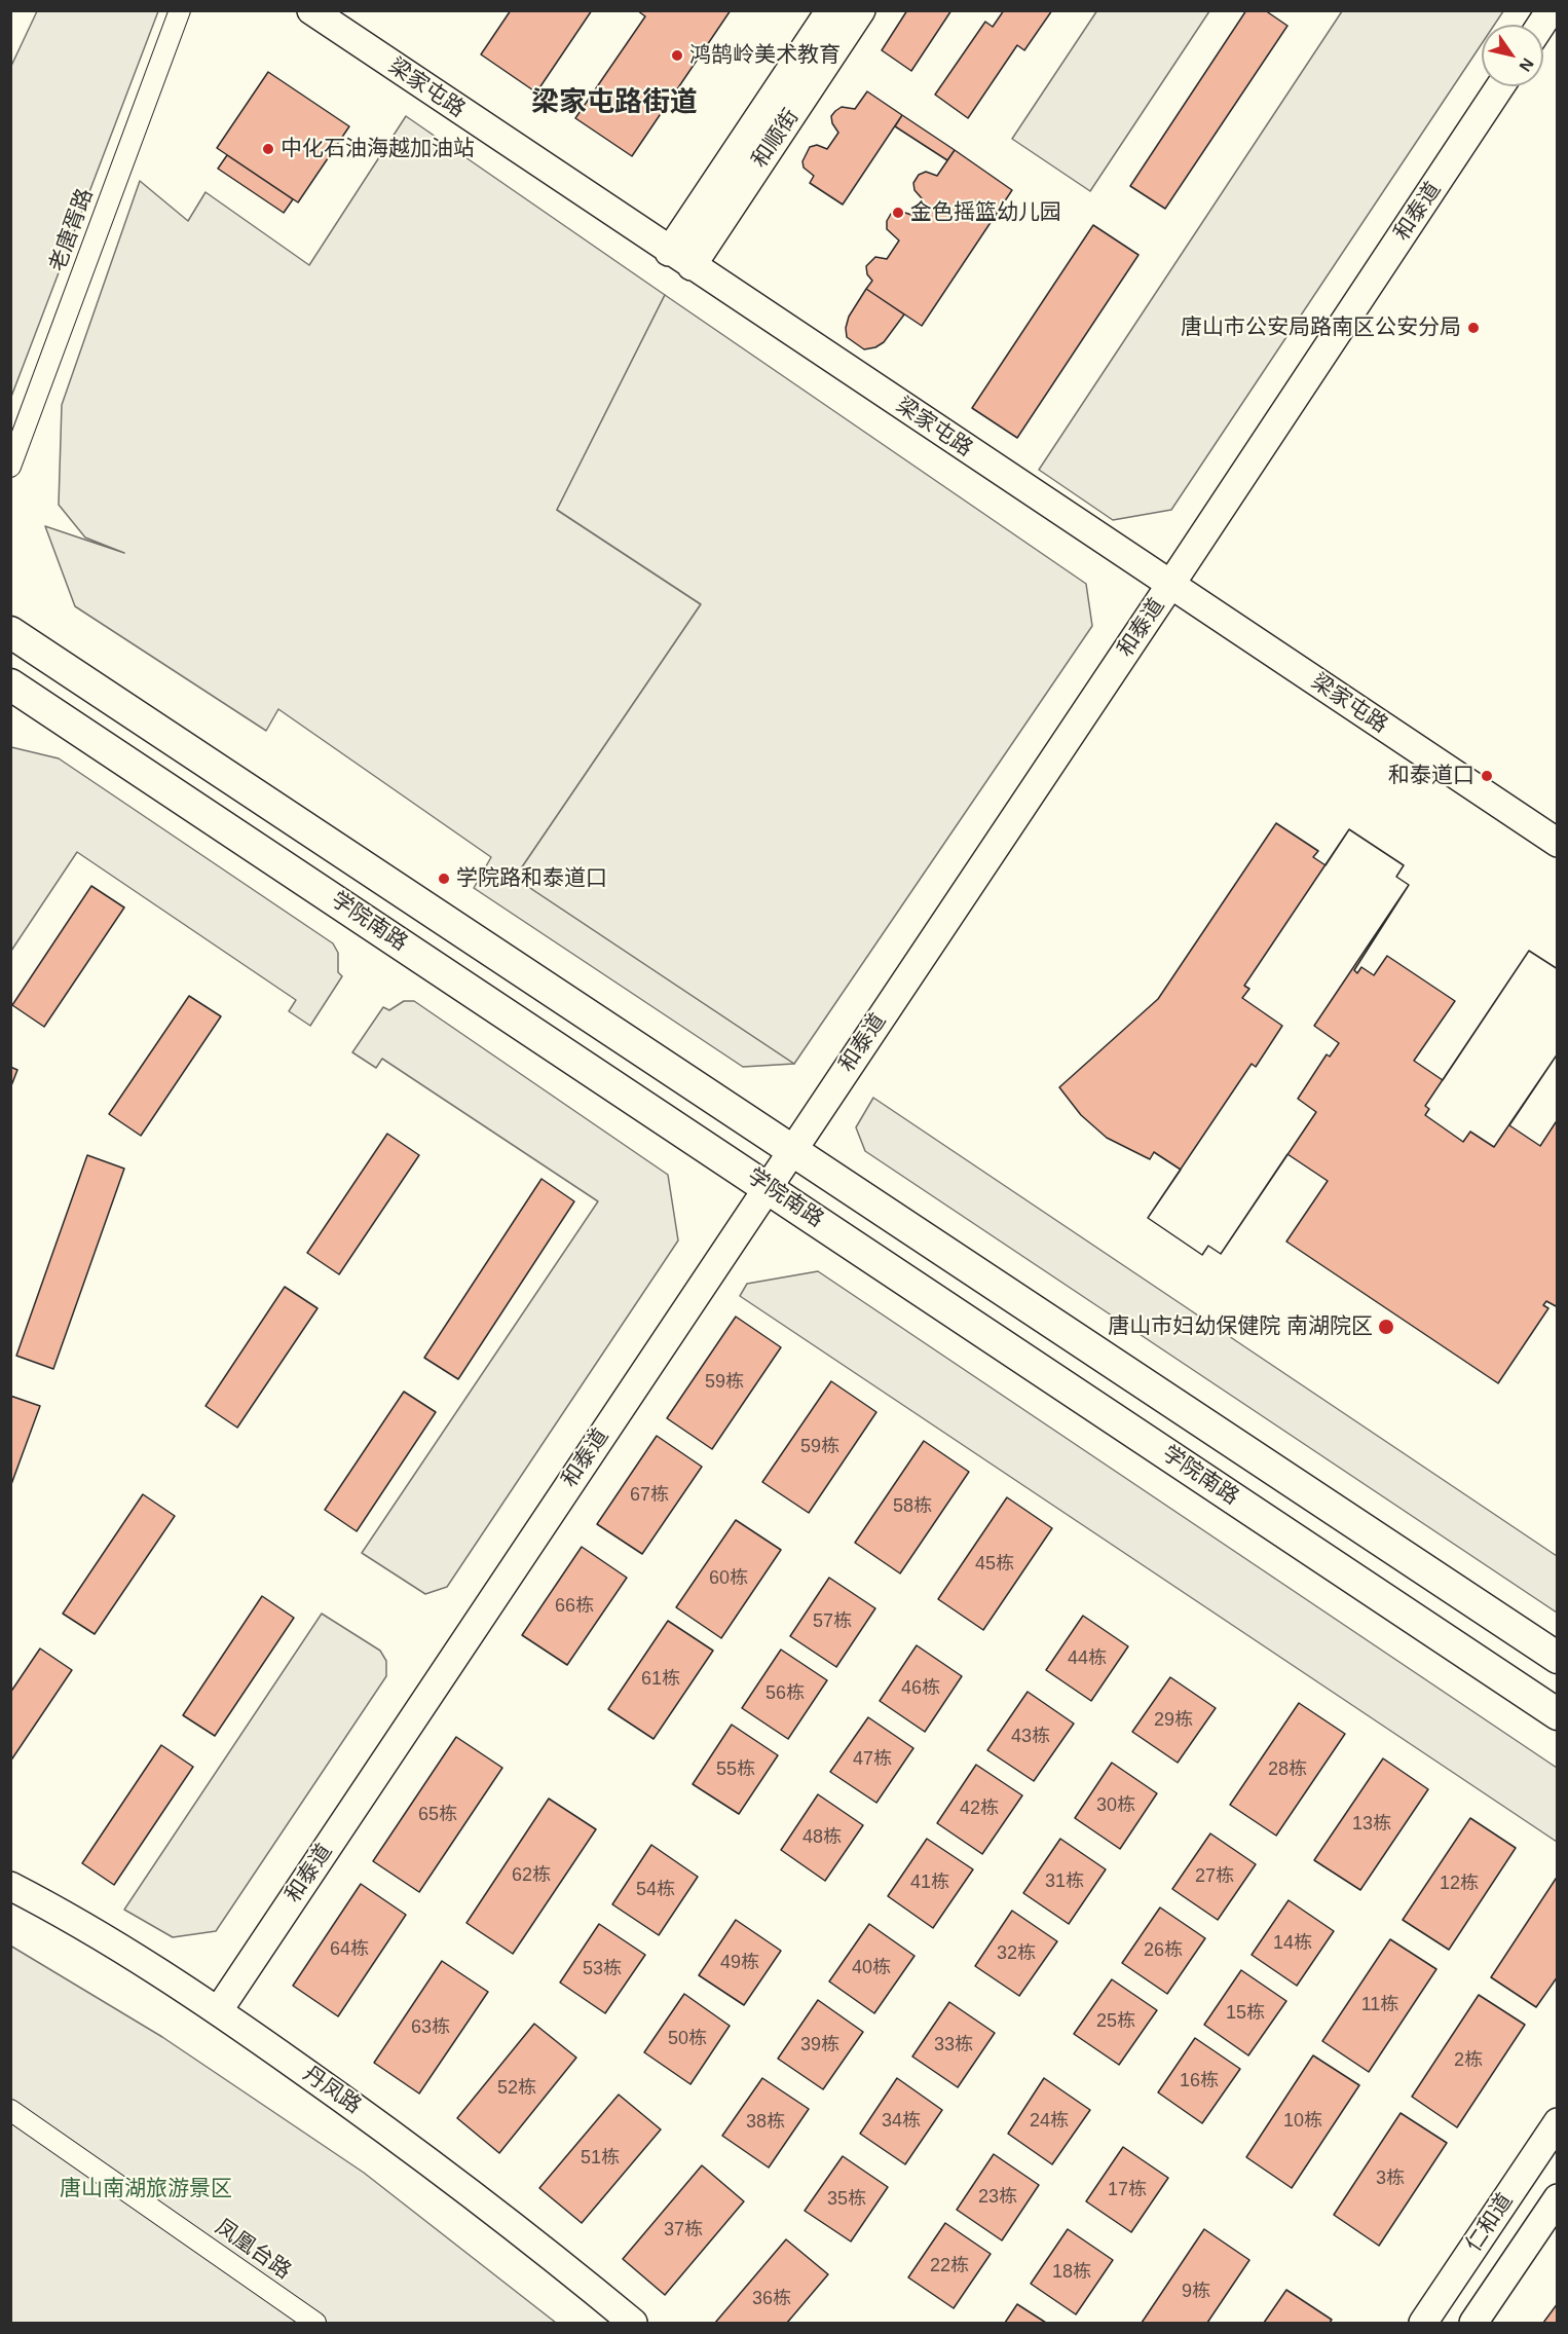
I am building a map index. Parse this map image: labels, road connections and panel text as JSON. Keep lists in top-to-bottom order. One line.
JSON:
{"streets":{"main road":["学院南路"],"street":["梁家屯路","和顺街","和泰道","老唐胥路","丹凤路","仁和道","凤凰台路"]},"crossings":[["梁家屯路","和顺街"],["梁家屯路","和泰道"],["和泰道","学院南路"],["和泰道","丹凤路"]],"districts":["梁家屯路街道"],"parks":["唐山南湖旅游景区"],"places":["鸿鹄岭美术教育","中化石油海越加油站","金色摇篮幼儿园","唐山市公安局路南区公安分局","和泰道口","学院路和泰道口","唐山市妇幼保健院 南湖院区"],"house_numbers":["59栋","59栋","67栋","58栋","45栋","60栋","66栋","57栋","44栋","61栋","46栋","56栋","29栋","43栋","47栋","55栋","28栋","30栋","42栋","65栋","13栋","48栋","62栋","27栋","31栋","41栋","12栋","54栋","14栋","64栋","26栋","32栋","49栋","40栋","53栋","11栋","15栋","25栋","63栋","50栋","39栋","33栋","2栋","16栋","52栋","34栋","24栋","10栋","38栋","51栋","3栋","17栋","23栋","35栋","37栋","22栋","18栋","9栋","36栋"],"north":"bottom right"}
